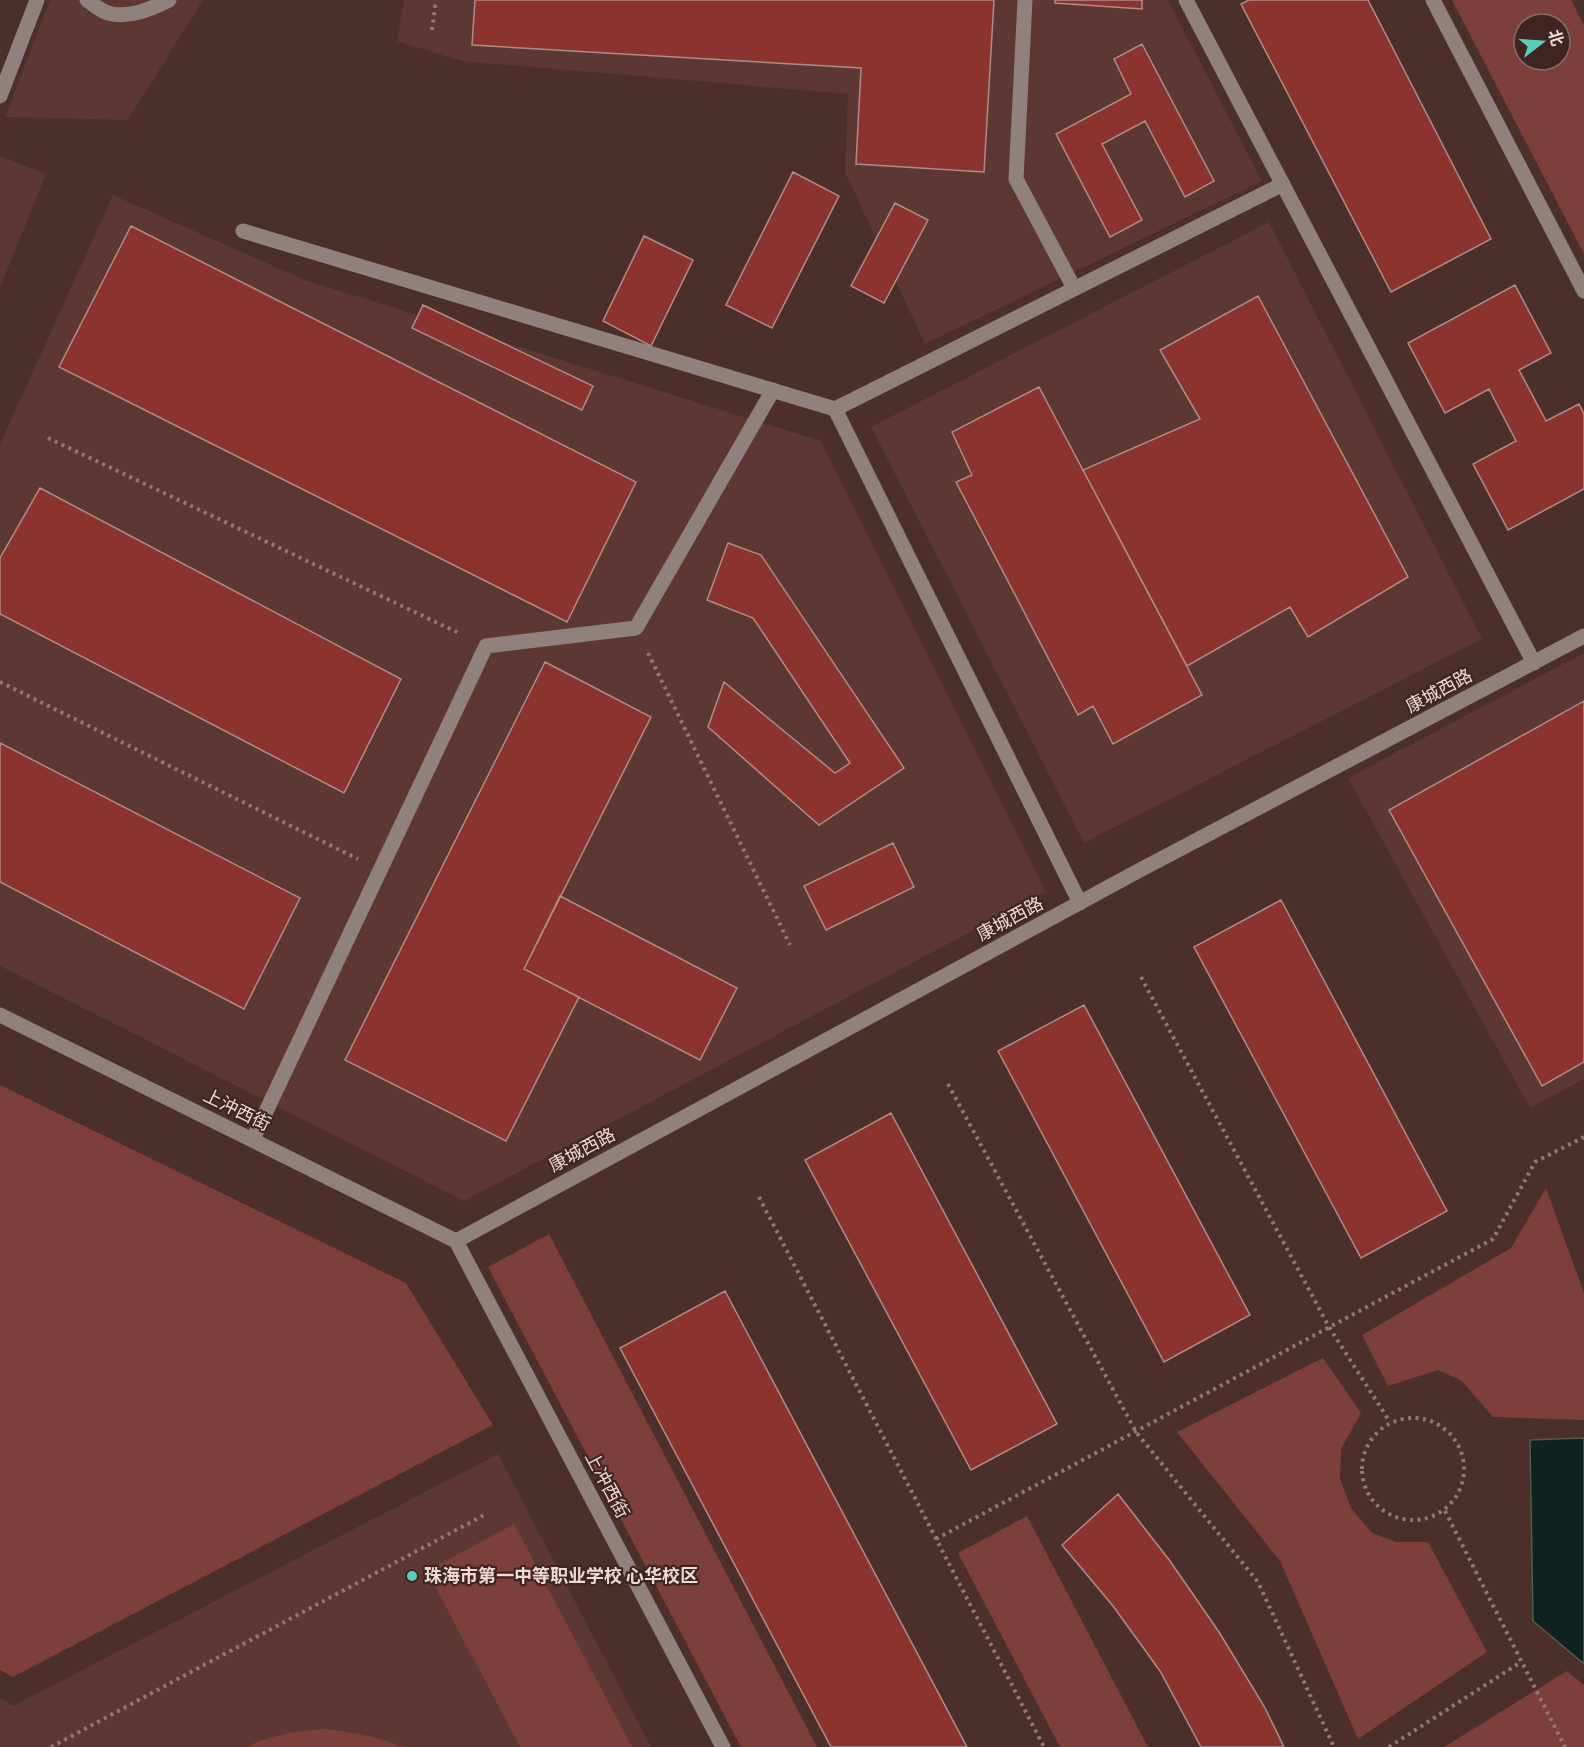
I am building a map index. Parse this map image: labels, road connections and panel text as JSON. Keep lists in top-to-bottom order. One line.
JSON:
{"streets":{"street":["康城西路","上沖西街","上冲西街"]},"crossings":[["康城西路","上沖西街"],["康城西路","上冲西街"],["上沖西街","上冲西街"]],"places":["珠海市第一中等职业学校 心华校区"],"north":"right"}
